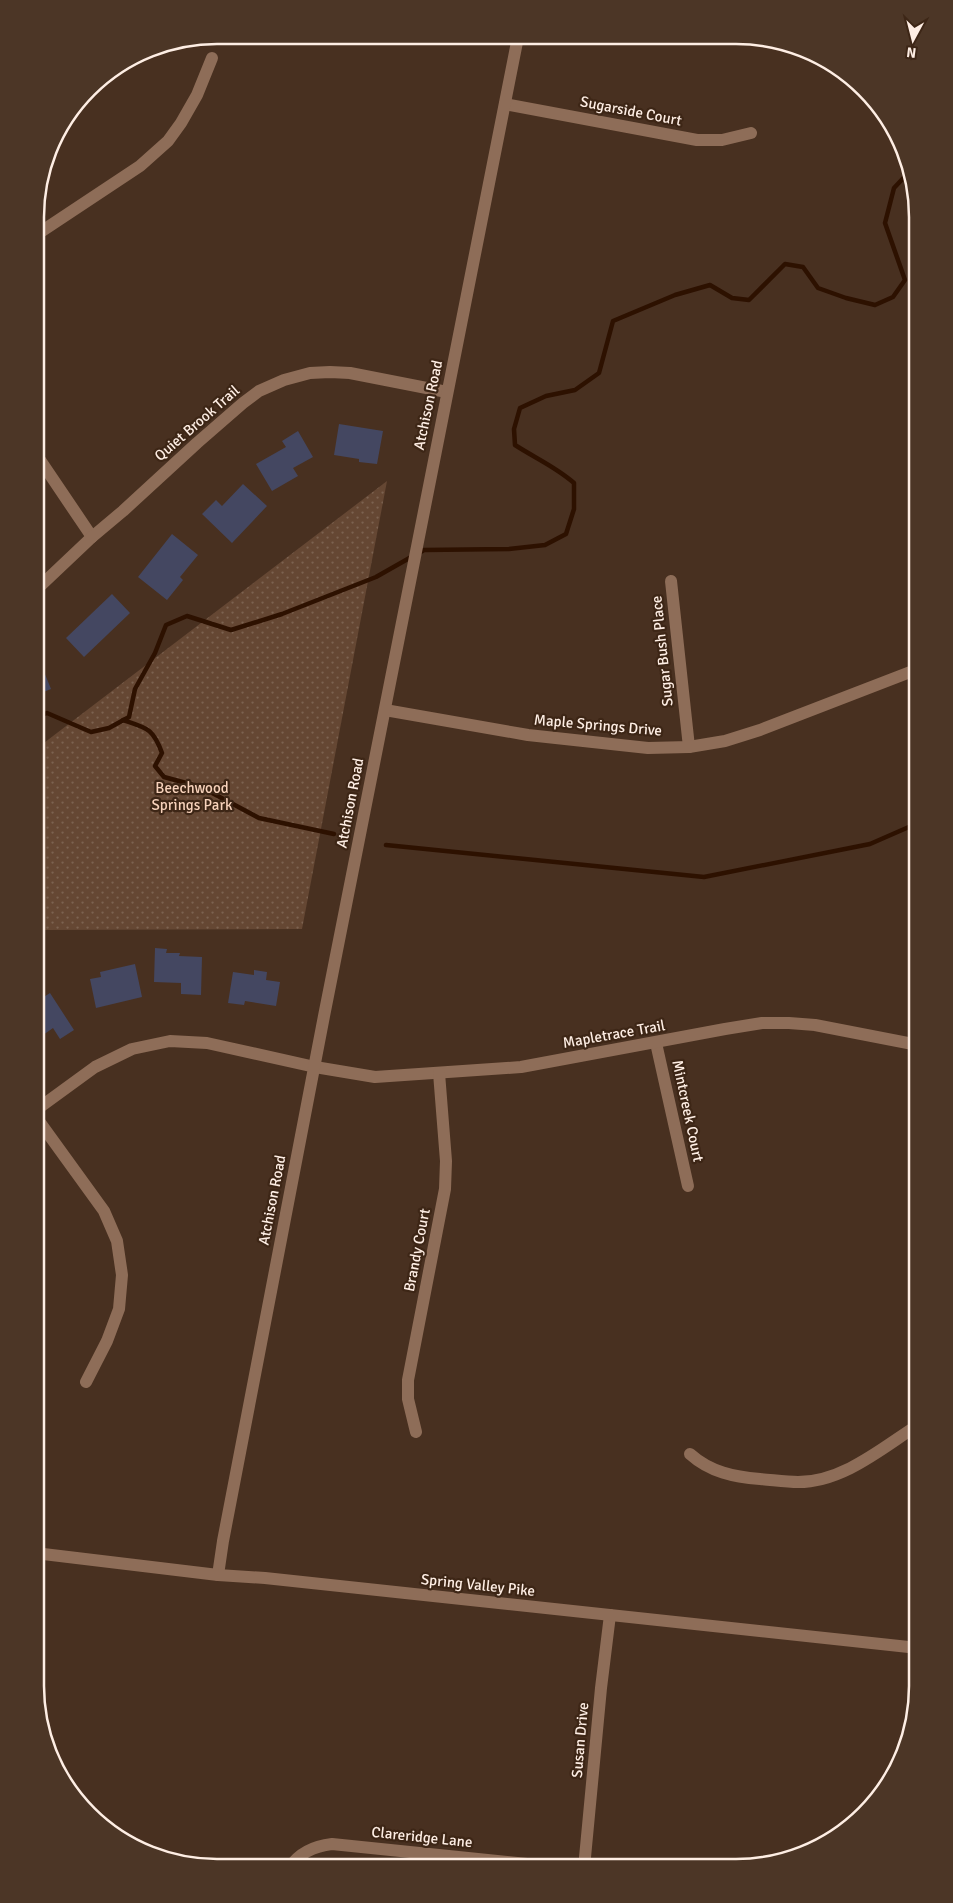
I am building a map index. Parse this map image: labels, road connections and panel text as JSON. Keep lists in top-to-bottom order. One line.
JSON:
{"streets":{"street":["Sugarside Court","Atchison Road","Quiet Brook Trail","Sugar Bush Place","Maple Springs Drive","Mapletrace Trail","Mintcreek Court","Brandy Court","Spring Valley Pike","Susan Drive","Clareridge Lane"]},"crossings":[["Sugarside Court","Atchison Road"],["Atchison Road","Quiet Brook Trail"],["Atchison Road","Maple Springs Drive"],["Atchison Road","Mapletrace Trail"],["Atchison Road","Spring Valley Pike"],["Sugar Bush Place","Maple Springs Drive"],["Mapletrace Trail","Mintcreek Court"],["Mapletrace Trail","Brandy Court"],["Spring Valley Pike","Susan Drive"]],"parks":["Beechwood Springs Park"],"north":"bottom"}
